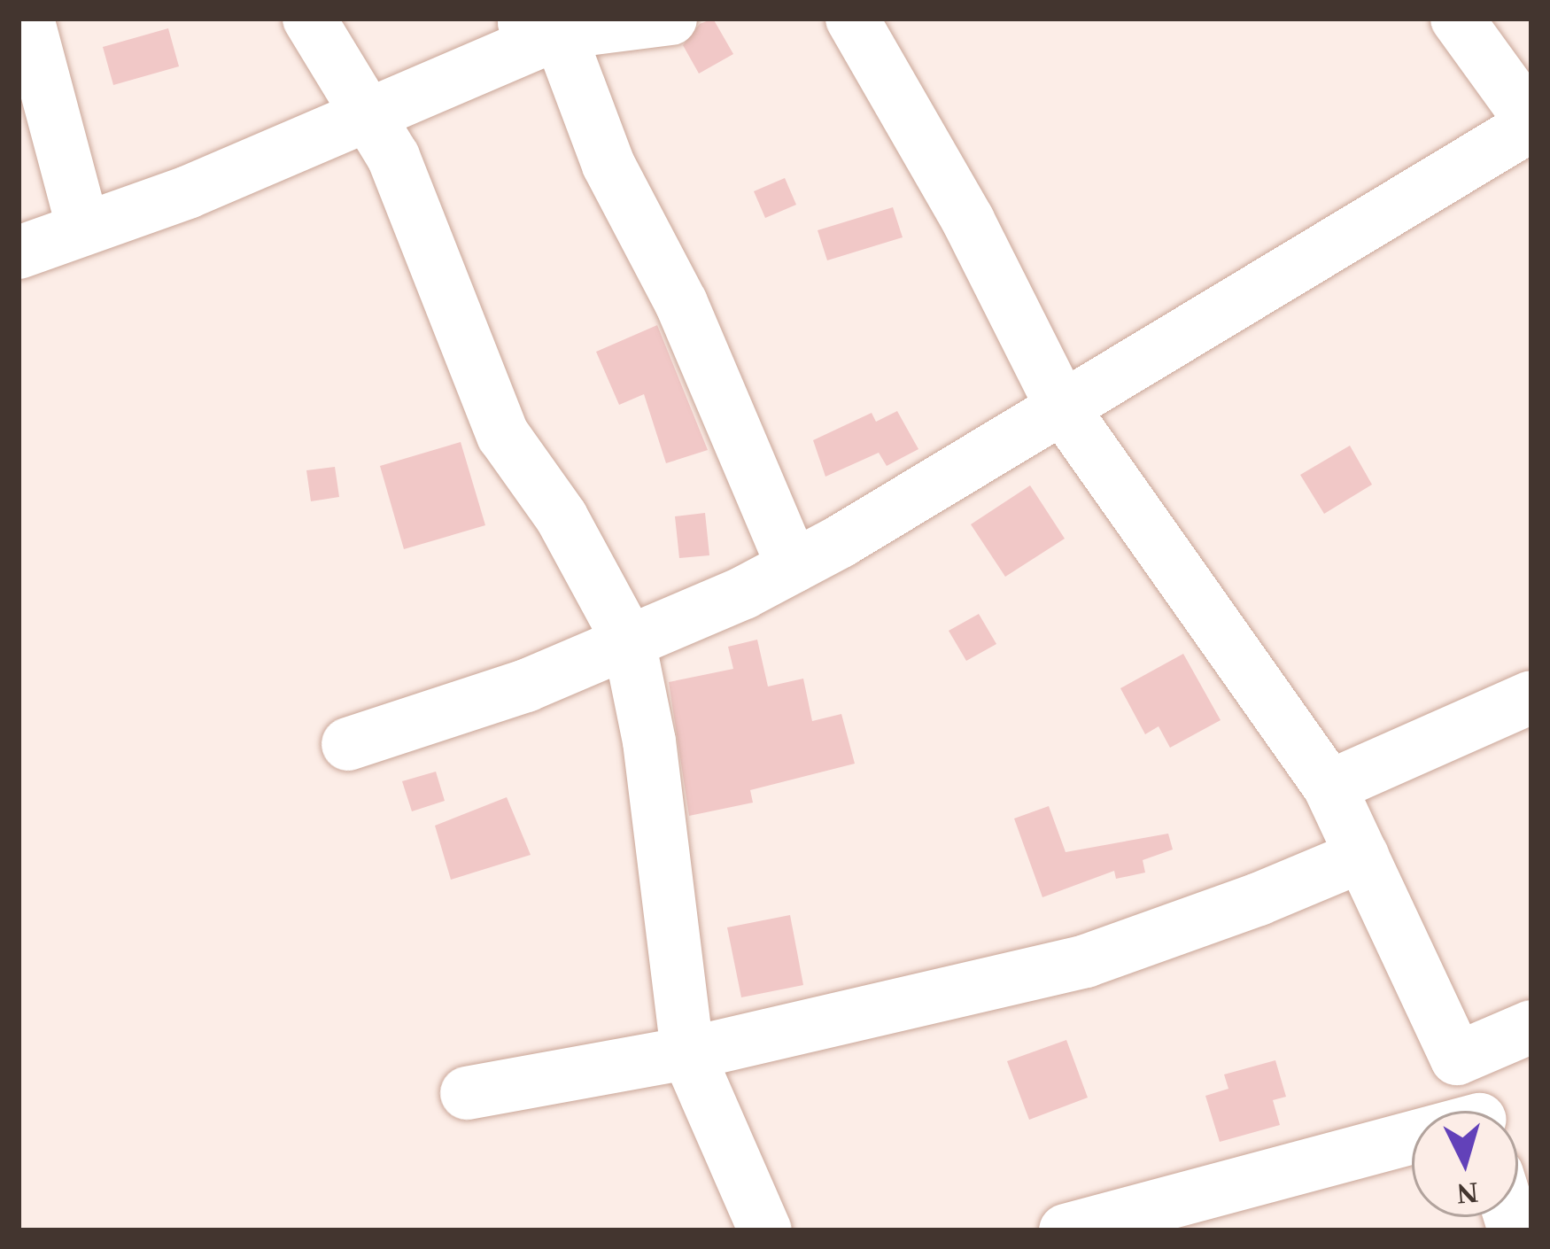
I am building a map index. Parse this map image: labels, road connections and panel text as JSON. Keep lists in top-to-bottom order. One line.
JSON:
{"north":"bottom"}
